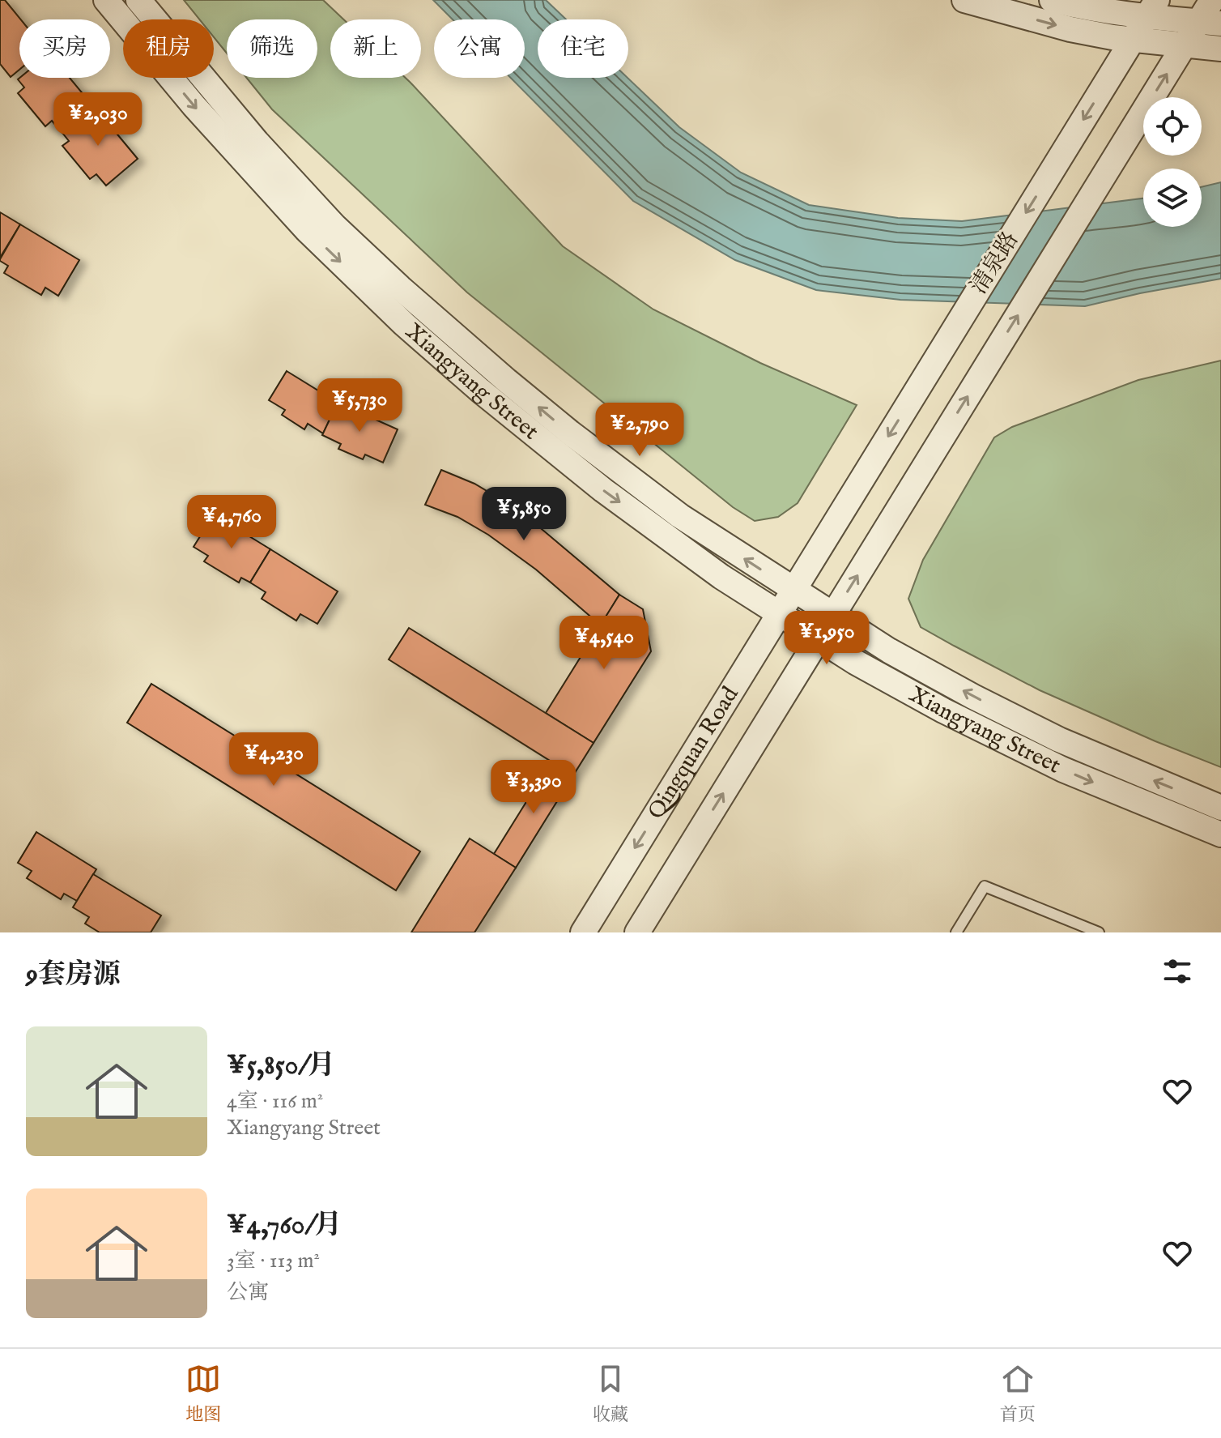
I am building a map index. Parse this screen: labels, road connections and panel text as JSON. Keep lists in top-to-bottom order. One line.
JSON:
{"streets":{"street":["清泉路","Xiangyang Street","Qingquan Road"]},"crossings":[["清泉路","Qingquan Road"],["Xiangyang Street","Qingquan Road"]],"page":{"chip":["买房","租房","筛选","新上","公寓","住宅"],"price":["¥2,030","¥5,730","¥2,790","¥5,850","¥4,760","¥1,950","¥4,540","¥4,230","¥3,390"],"heading":"9套房源","list":[{"name":"¥5,850/月","note":"4室 · 116 m² · Xiangyang Street"},{"name":"¥4,760/月","note":"3室 · 113 m² · 公寓"}],"tabs":["地图","收藏","首页"]}}
